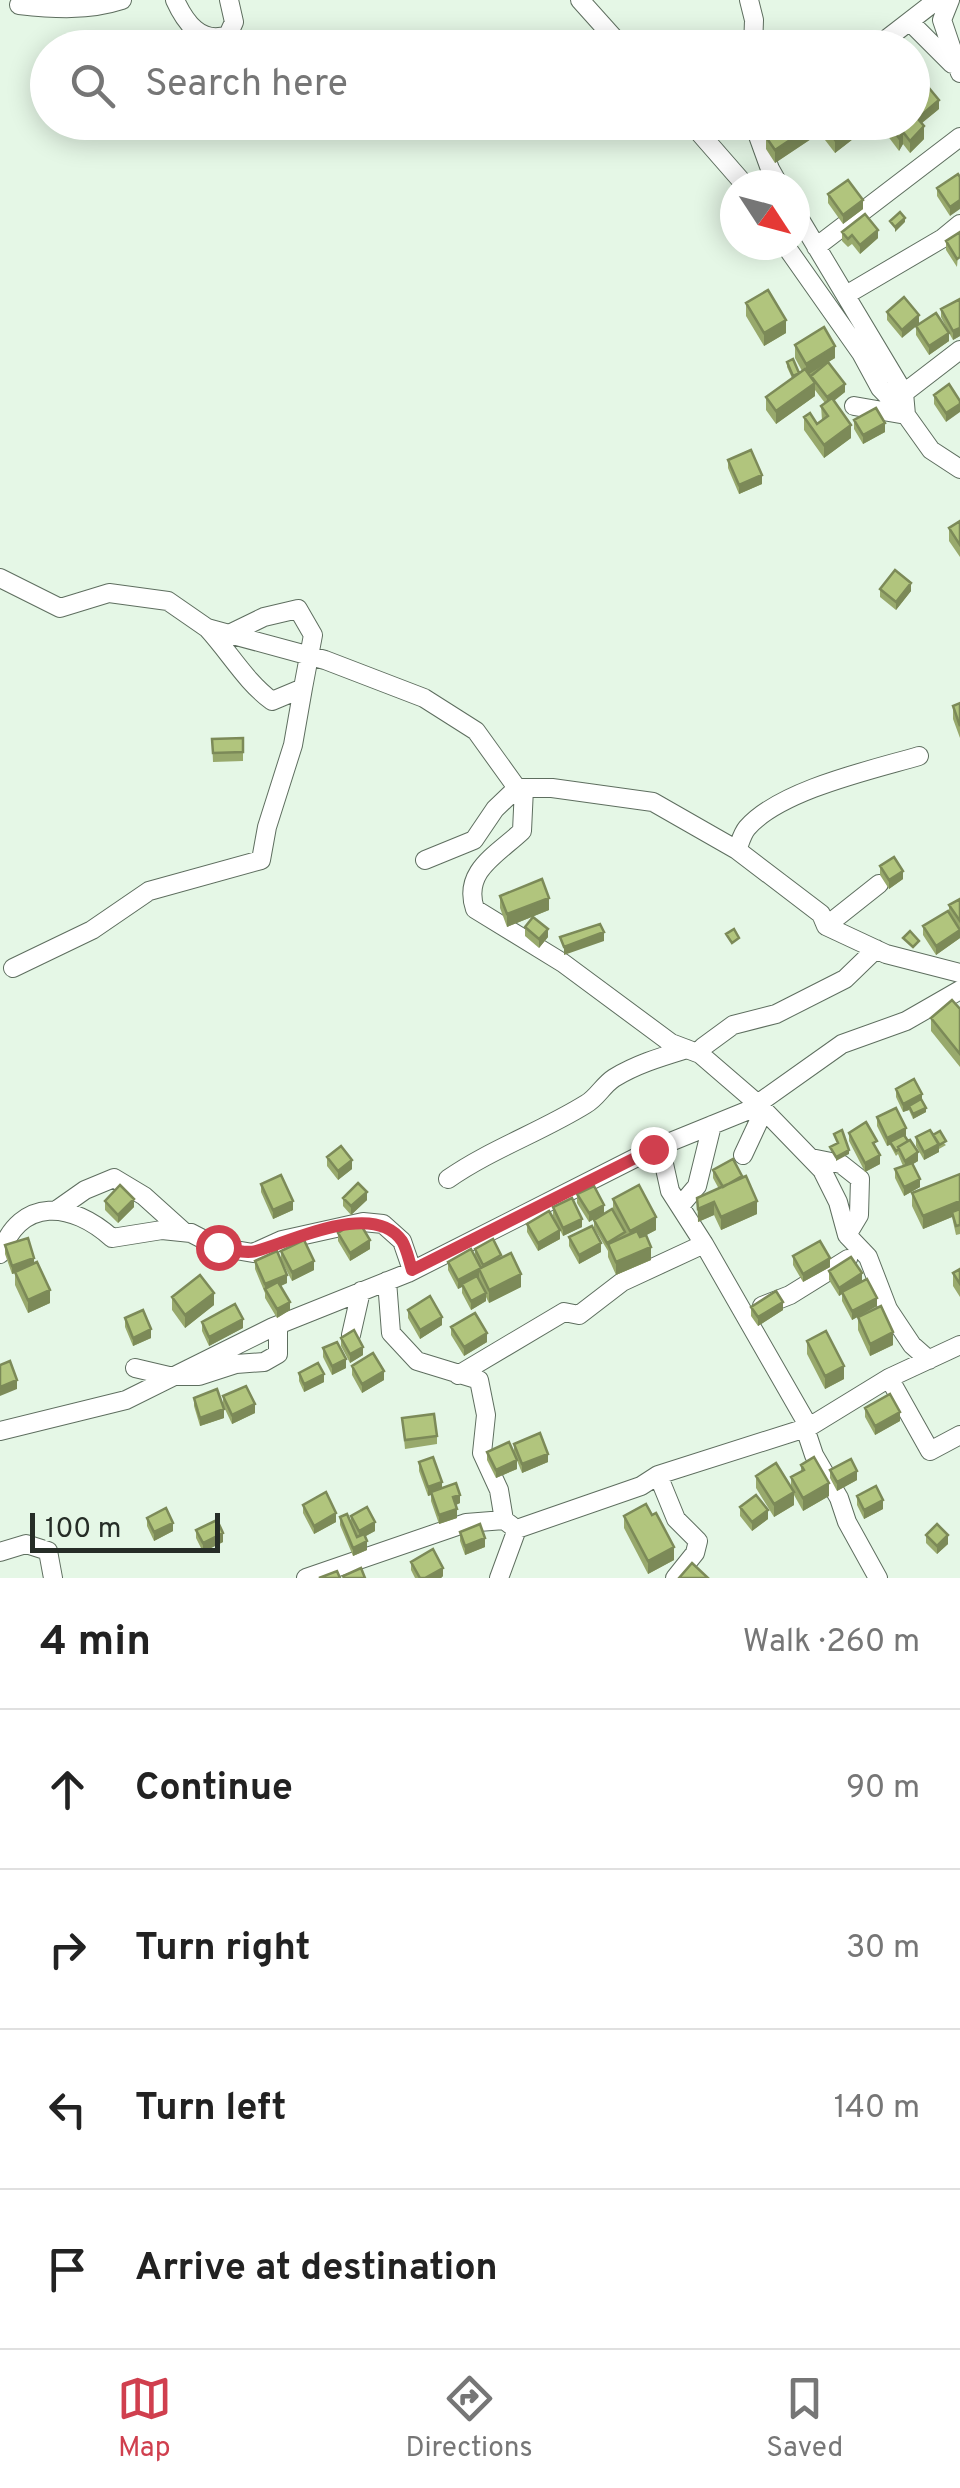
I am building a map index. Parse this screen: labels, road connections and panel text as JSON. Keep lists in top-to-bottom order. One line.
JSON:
{"scale_bar":"100 m","north":"bottom right","page":{"search":"Search here","scale":"100 m","heading":["4 min","Walk · 260 m"],"list":[["Continue","90 m"],["Turn right","30 m"],["Turn left","140 m"],"Arrive at destination"],"nav":["Map","Directions","Saved"]}}
